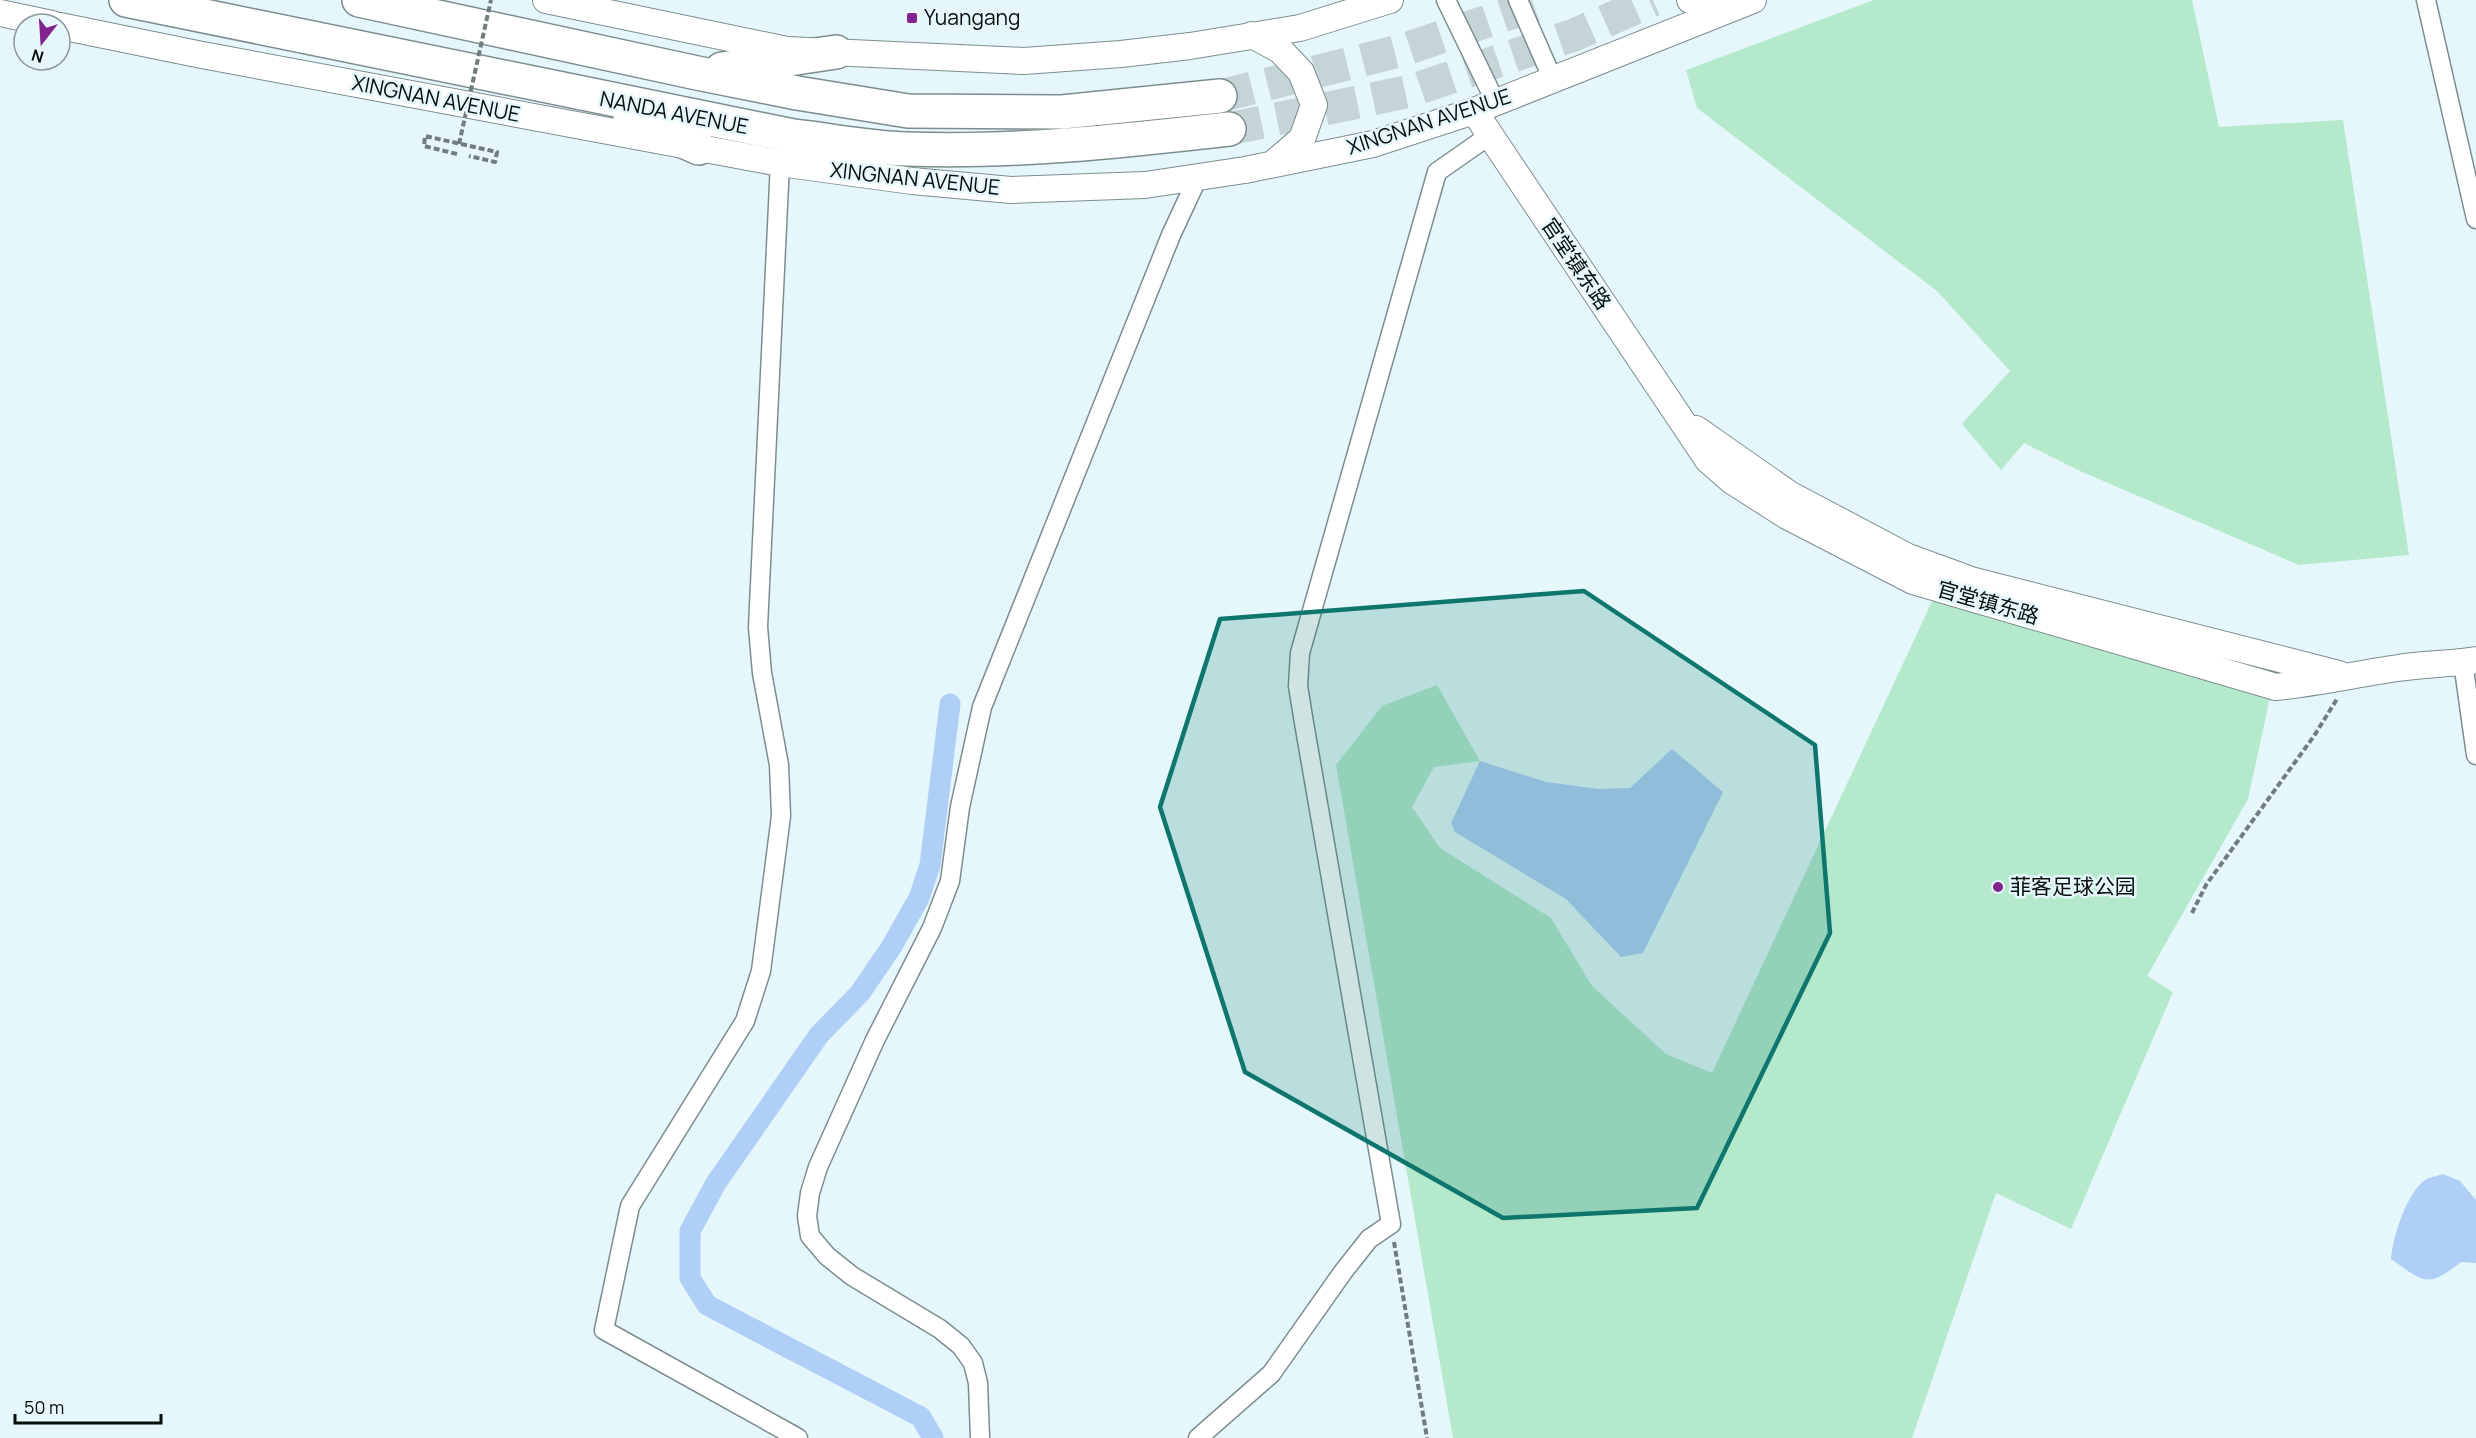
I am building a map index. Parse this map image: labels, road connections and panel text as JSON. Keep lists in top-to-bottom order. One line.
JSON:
{"streets":{"highway":["NANDA AVENUE"],"main road":["XINGNAN AVENUE","官堂镇东路"]},"crossings":[["XINGNAN AVENUE","官堂镇东路"]],"places":{"transit":["Yuangang"],"other":["菲客足球公园"]},"scale_bar":"50 m","north":"bottom"}
